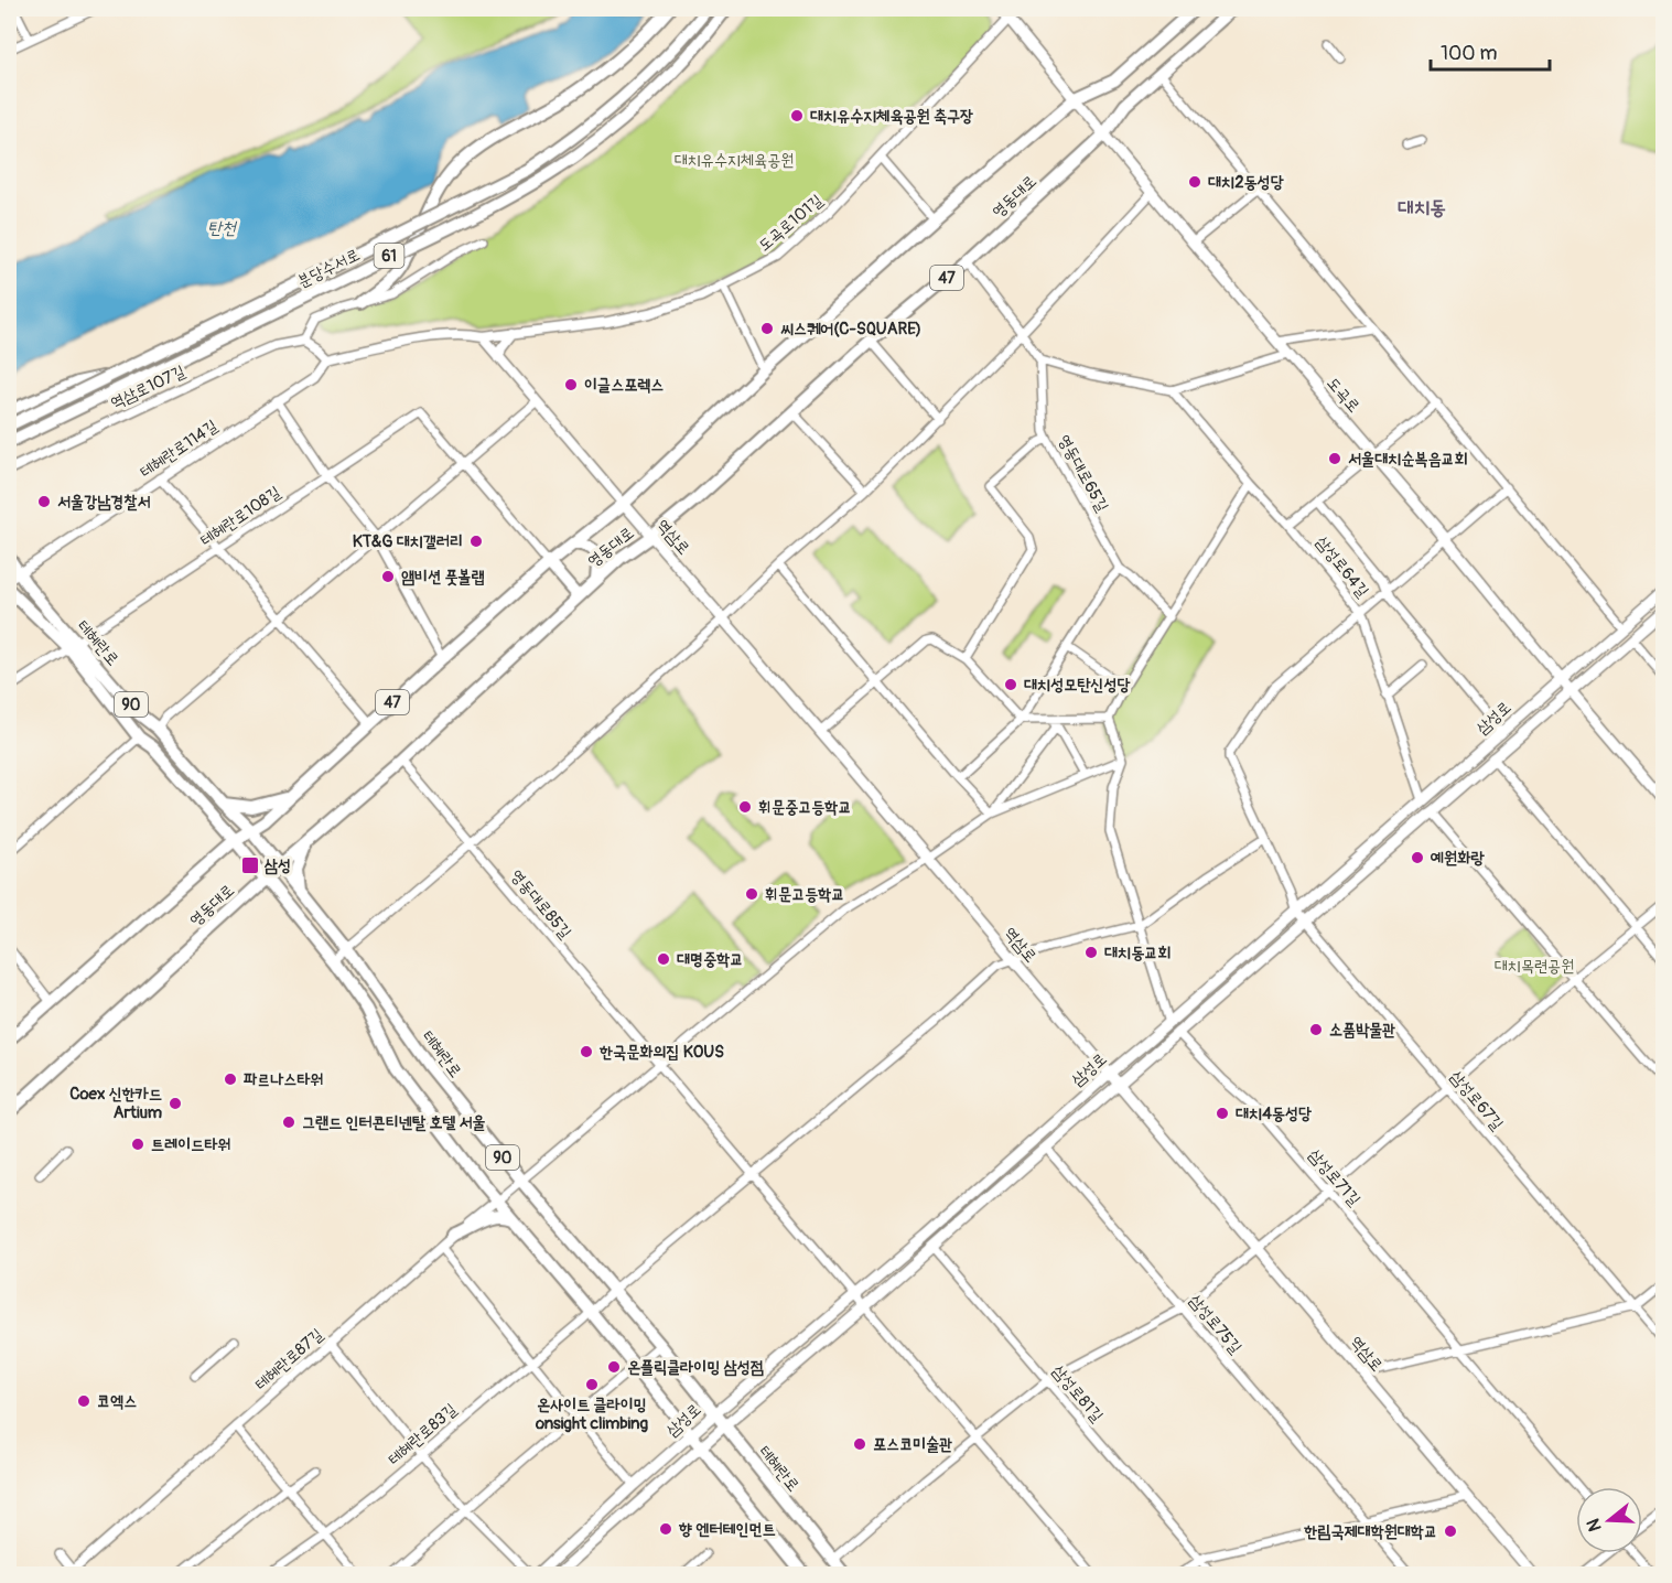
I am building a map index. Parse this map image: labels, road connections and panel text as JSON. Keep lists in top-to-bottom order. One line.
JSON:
{"streets":{"main road":["영동대로","61","분당수서로","47","도곡로","역삼로","테헤란로","90","삼성로"],"street":["도곡로101길","역삼로107길","테헤란로114길","영동대로65길","테헤란로108길","삼성로64길","영동대로85길","삼성로67길","삼성로71길","삼성로75길","테헤란로87길","삼성로81길","테헤란로83길"]},"crossings":[["영동대로","도곡로"],["영동대로","역삼로"],["영동대로","테헤란로"],["영동대로","영동대로85길"],["도곡로101길","도곡로"],["도곡로101길","역삼로"],["도곡로","삼성로"],["테헤란로114길","테헤란로"],["테헤란로108길","테헤란로"],["역삼로","삼성로"],["역삼로","테헤란로83길"],["삼성로64길","삼성로"],["테헤란로","삼성로"],["테헤란로","테헤란로87길"],["테헤란로","테헤란로83길"],["삼성로","영동대로85길"],["삼성로","삼성로67길"],["삼성로","삼성로71길"],["삼성로","삼성로75길"],["삼성로","삼성로81길"],["영동대로85길","테헤란로83길"]],"districts":["대치동"],"water":["탄천"],"parks":["대치유수지체육공원","대치목련공원"],"places":{"other":["대치유수지체육공원 축구장","대치2동성당","씨스퀘어(C-SQUARE)","이글스포렉스","서울대치순복음교회","서울강남경찰서","KT&G 대치갤러리","앰비션 풋볼랩","대치성모탄신성당","휘문중고등학교","예원화랑","휘문고등학교","대치동교회","대명중학교","소품박물관","한국문화의집 KOUS","파르나스타워","Coex 신한카드 Artium","대치4동성당","그랜드 인터콘티넨탈 호텔 서울","트레이드타워","온플릭클라이밍 삼성점","온사이트 클라이밍 onsight climbing","코엑스","포스코미술관","향 엔터테인먼트","한림국제대학원대학교"],"transit":["삼성"]},"scale_bar":"100 m","north":"left"}
